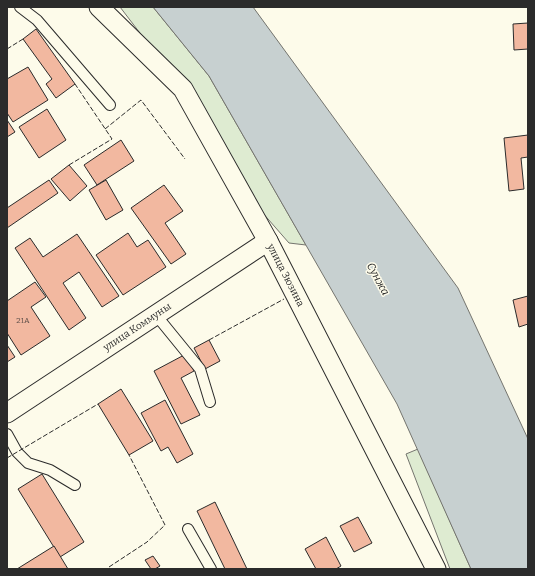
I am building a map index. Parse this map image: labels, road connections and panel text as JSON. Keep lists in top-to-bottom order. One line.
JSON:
{"streets":{"street":["улица Зюзина","улица Коммуны"]},"crossings":[["улица Зюзина","улица Коммуны"]],"water":["Сунжа"],"house_numbers":["21А"]}
